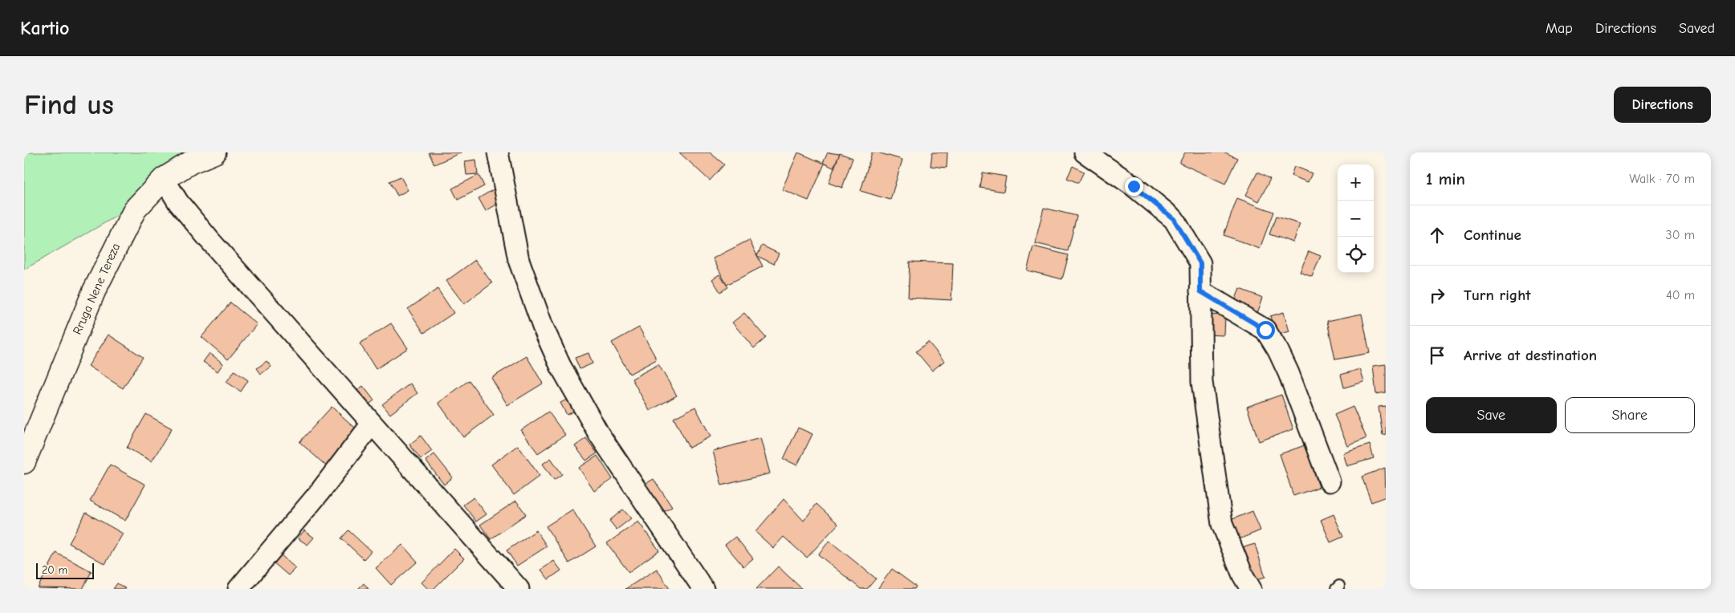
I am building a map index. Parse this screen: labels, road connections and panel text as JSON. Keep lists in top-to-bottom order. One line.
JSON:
{"streets":{"street":["Rruga Nene Tereza"]},"scale_bar":"20 m","page":{"header":"Kartio","nav":["Map","Directions","Saved"],"buttons":["Directions",["Save","Share"]],"title":"Find us","heading":["1 min","Walk · 70 m"],"map_buttons":["+","−"],"list":[["Continue","30 m"],["Turn right","40 m"],"Arrive at destination"],"scale":"20 m"}}
